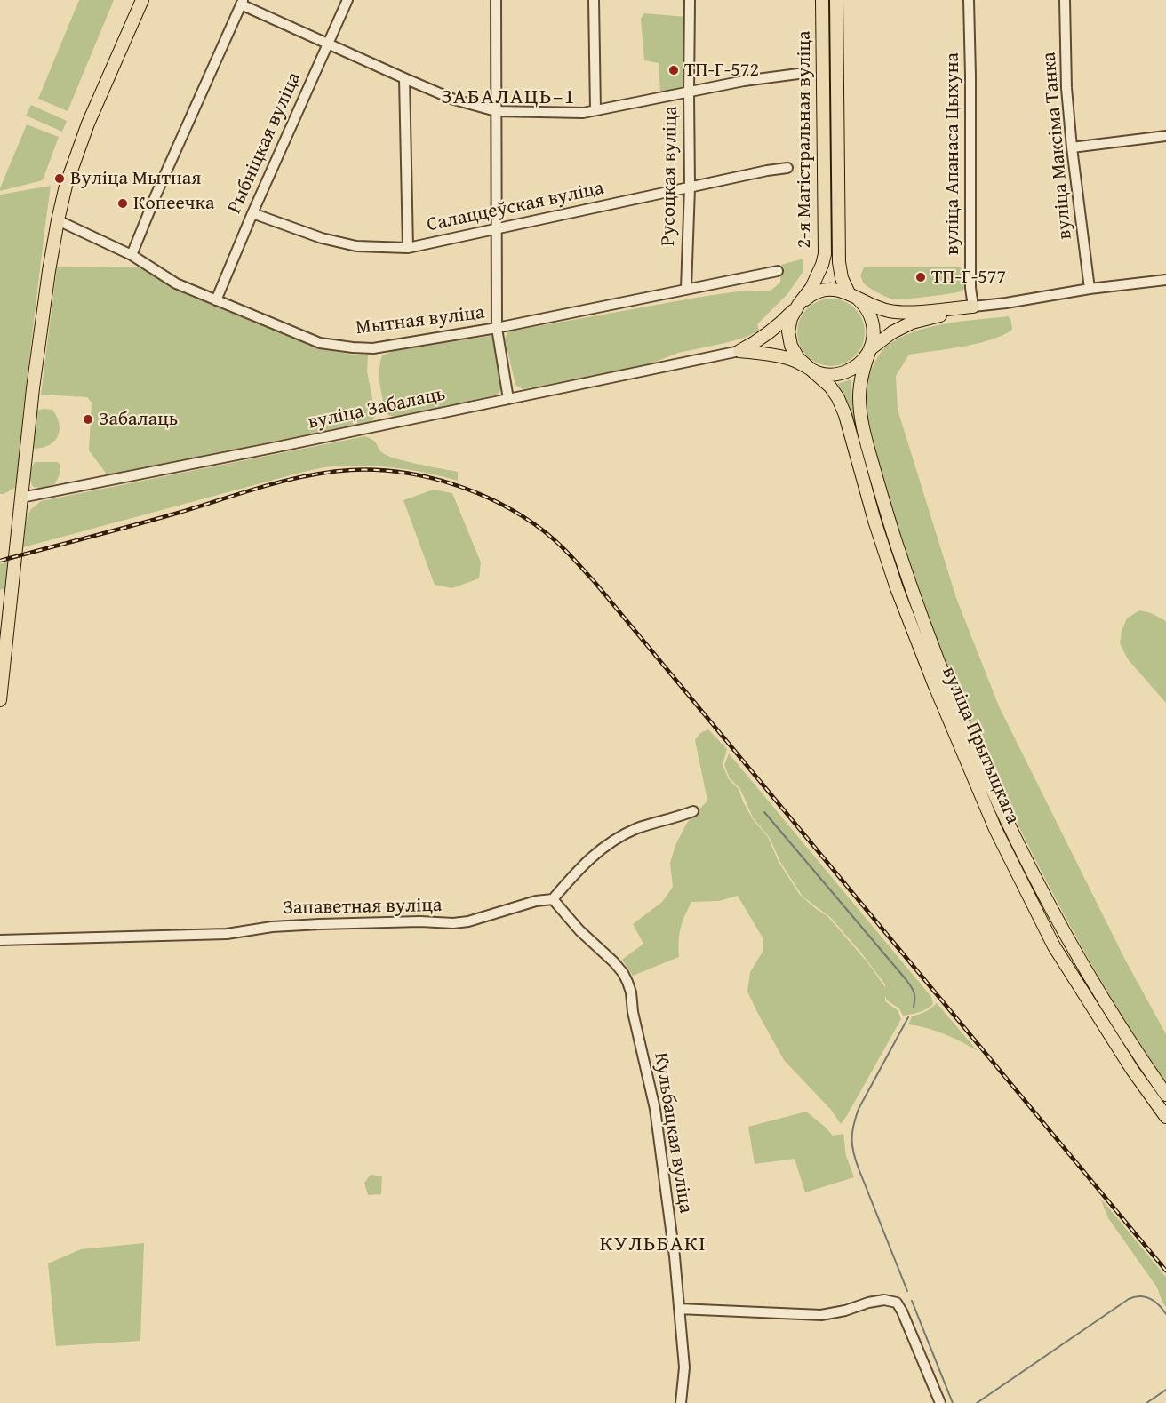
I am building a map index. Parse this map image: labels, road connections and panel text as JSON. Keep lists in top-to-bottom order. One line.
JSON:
{"streets":{"main road":["2-я Магістральная вуліца","вуліца Прытыцкага"],"street":["Рыбніцкая вуліца","вуліца Максіма Танка","вуліца Апанаса Цыхуна","Русоцкая вуліца","Салаццеўская вуліца","Мытная вуліца","вуліца Забалаць","Запаветная вуліца","Кульбацкая вуліца"]},"crossings":[["2-я Магістральная вуліца","вуліца Прытыцкага"],["Рыбніцкая вуліца","Салаццеўская вуліца"],["Рыбніцкая вуліца","Мытная вуліца"],["Русоцкая вуліца","Салаццеўская вуліца"],["Русоцкая вуліца","Мытная вуліца"],["Запаветная вуліца","Кульбацкая вуліца"]],"districts":["ЗАБАЛАЦЬ–1","КУЛЬБАКІ"],"places":["ТП-Г-572","Вуліца Мытная","Копеечка","ТП-Г-577","Забалаць"]}
